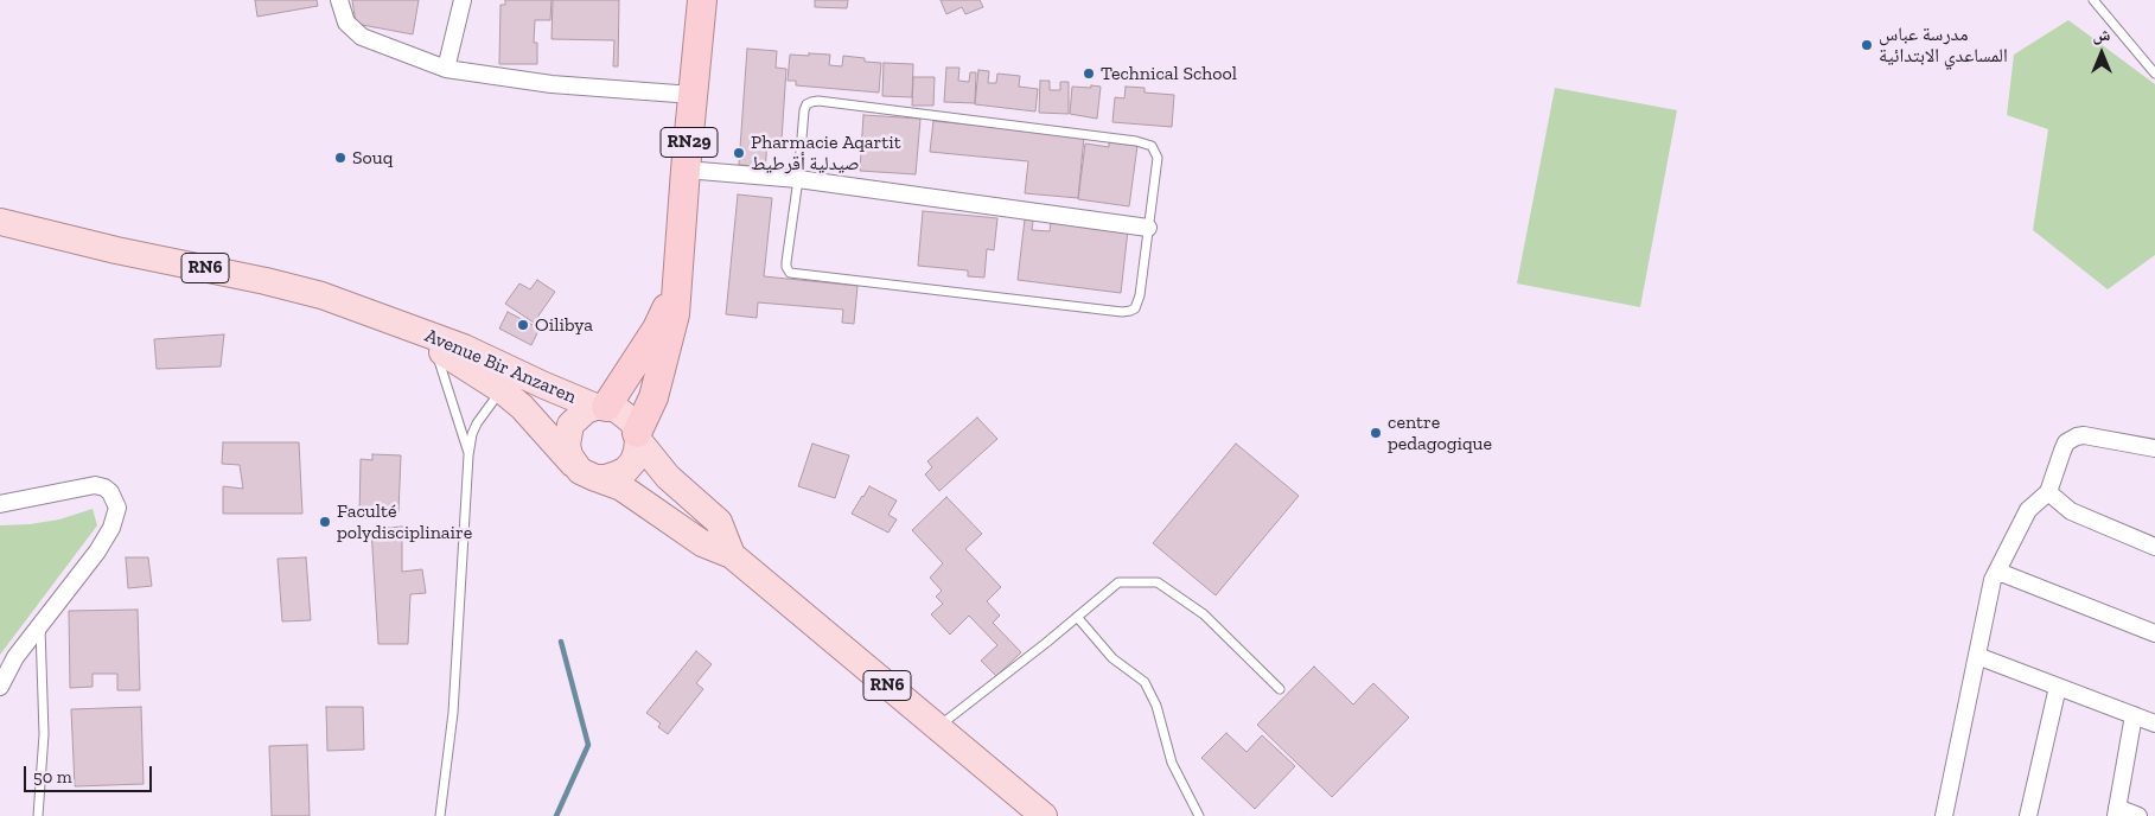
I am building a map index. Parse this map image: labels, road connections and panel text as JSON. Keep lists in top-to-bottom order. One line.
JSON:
{"streets":{"highway":["RN29"],"main road":["RN6","Avenue Bir Anzaren"]},"crossings":[["RN29","RN6"],["RN29","Avenue Bir Anzaren"],["RN6","Avenue Bir Anzaren"]],"places":["مدرسة عباس المساعدي الابتدائية","Technical School","Pharmacie Aqartit صيدلية أقرطيط","Souq","Oilibya","centre pedagogique","Faculté polydisciplinaire"],"scale_bar":"50 m","north":"top"}
